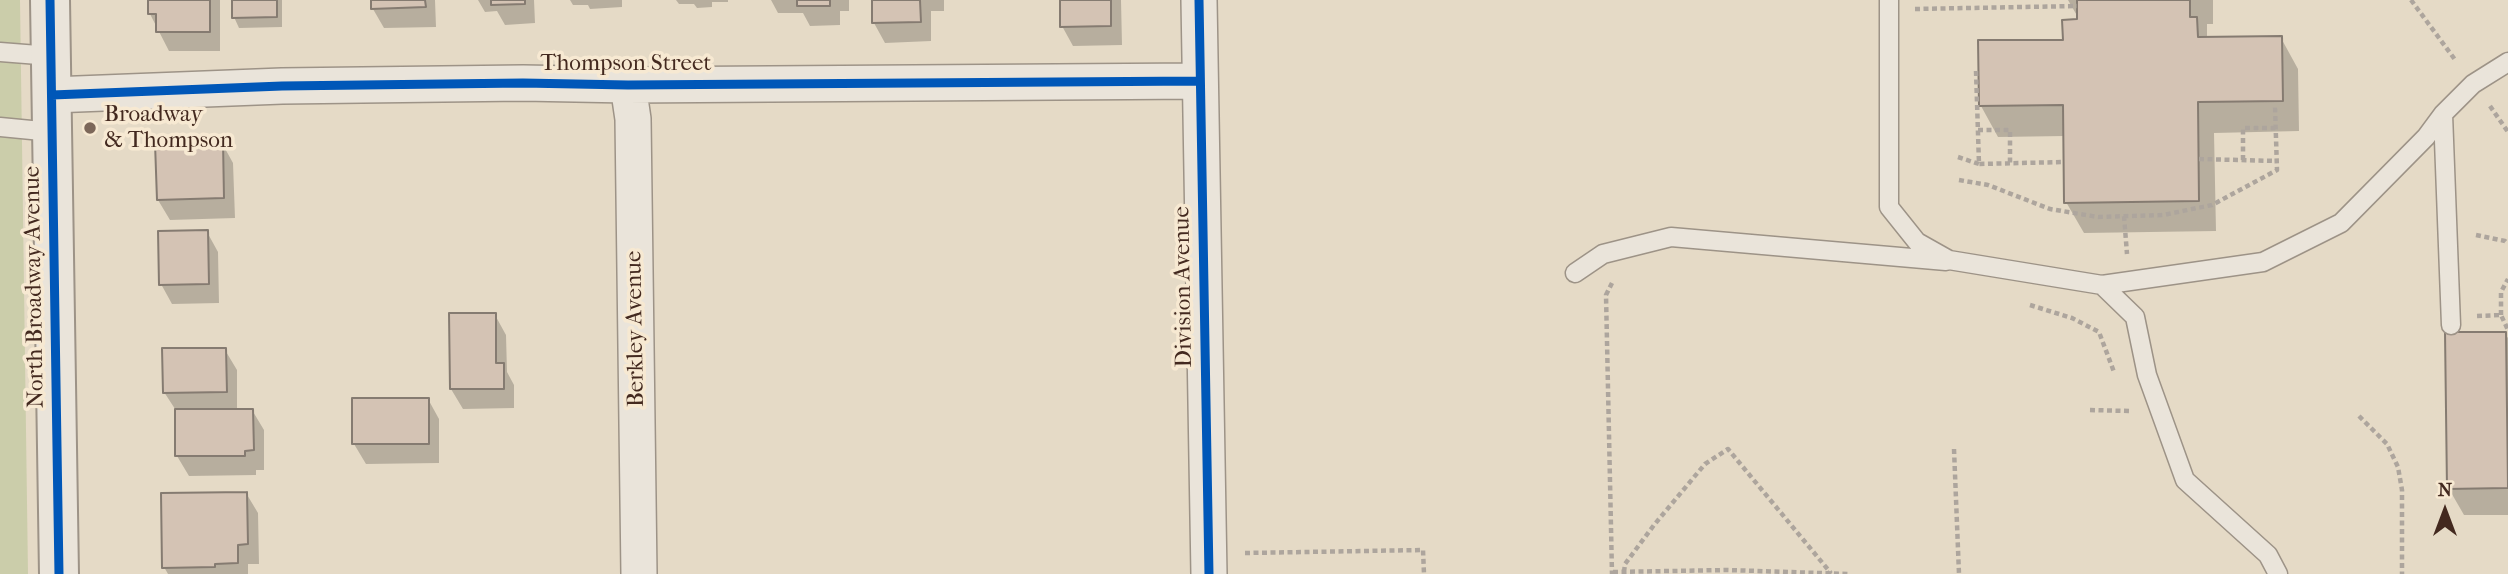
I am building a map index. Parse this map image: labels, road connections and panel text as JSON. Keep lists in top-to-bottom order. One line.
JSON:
{"streets":{"street":["Thompson Street","North Broadway Avenue","Division Avenue","Berkley Avenue"]},"crossings":[["Thompson Street","North Broadway Avenue"],["Thompson Street","Division Avenue"],["Thompson Street","Berkley Avenue"]],"places":["Broadway & Thompson"],"north":"top"}
